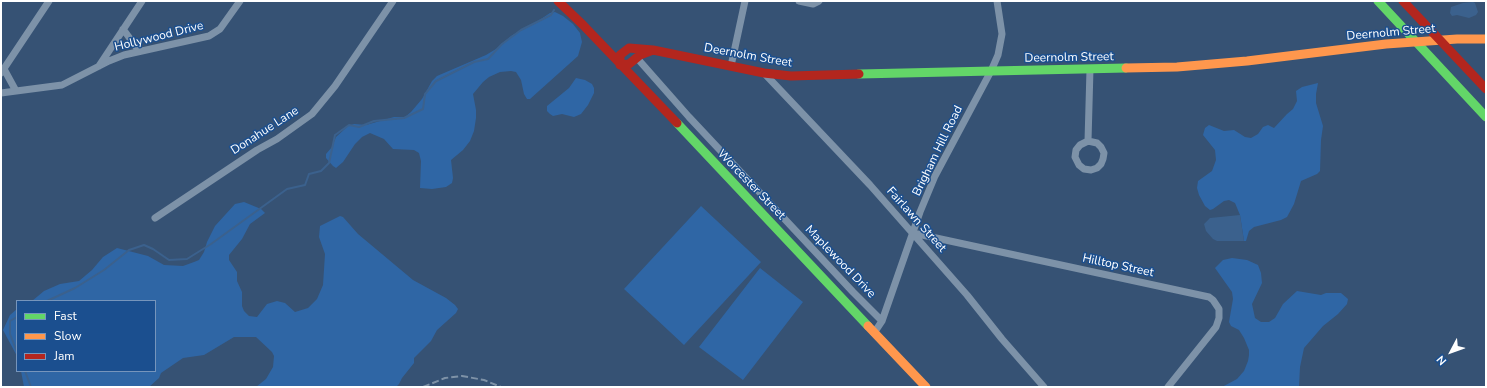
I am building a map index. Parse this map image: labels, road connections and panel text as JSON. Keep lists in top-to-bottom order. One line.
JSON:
{"streets":{"main road":["Deernolm Street","Worcester Street"],"street":["Hollywood Drive","Donahue Lane","Brigham Hill Road","Fairlawn Street","Maplewood Drive","Hilltop Street"]},"crossings":[["Deernolm Street","Brigham Hill Road"],["Deernolm Street","Worcester Street"],["Deernolm Street","Fairlawn Street"],["Brigham Hill Road","Worcester Street"],["Brigham Hill Road","Fairlawn Street"],["Brigham Hill Road","Maplewood Drive"],["Brigham Hill Road","Hilltop Street"],["Fairlawn Street","Hilltop Street"]],"legend":["Fast","Slow","Jam"],"north":"bottom left"}
